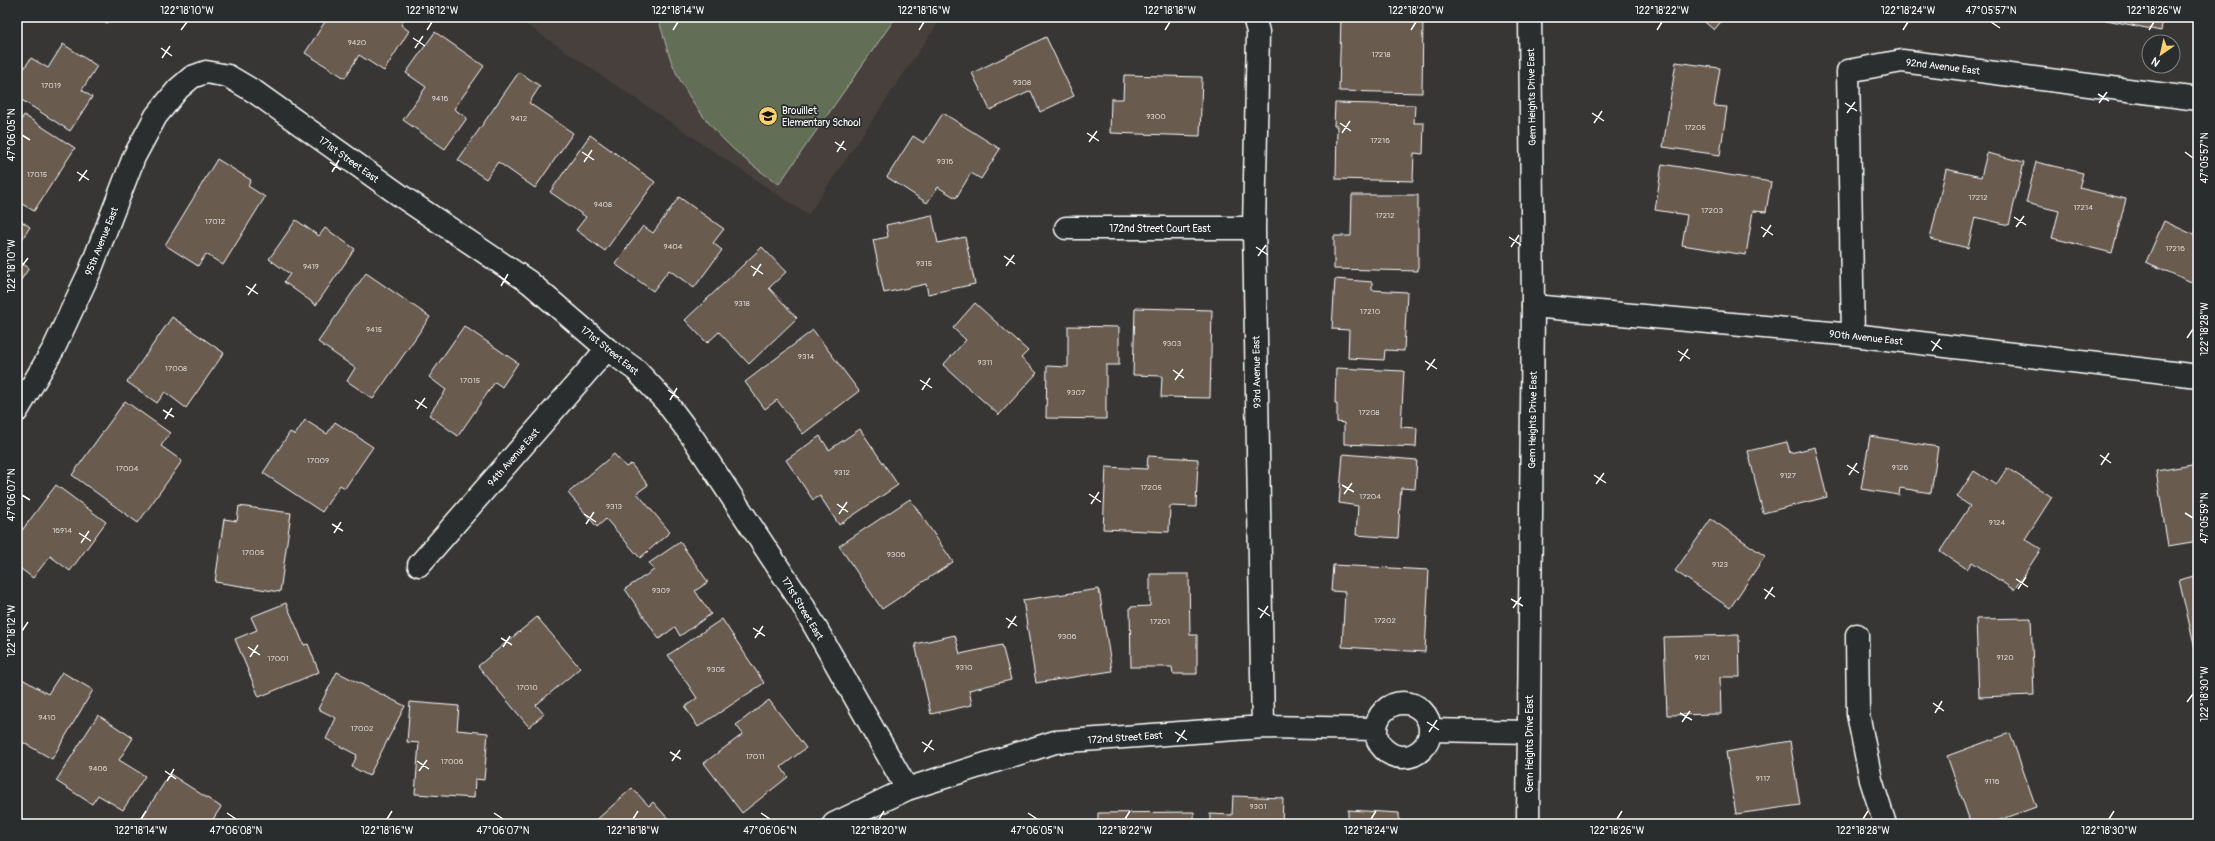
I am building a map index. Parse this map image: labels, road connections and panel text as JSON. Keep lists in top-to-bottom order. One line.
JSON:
{"streets":{"street":["92nd Avenue East","Gem Heights Drive East","171st Street East","172nd Street Court East","95th Avenue East","90th Avenue East","93rd Avenue East","94th Avenue East","172nd Street East"]},"crossings":[["92nd Avenue East","90th Avenue East"],["Gem Heights Drive East","90th Avenue East"],["171st Street East","95th Avenue East"],["171st Street East","94th Avenue East"],["171st Street East","172nd Street East"],["172nd Street Court East","93rd Avenue East"],["93rd Avenue East","172nd Street East"]],"places":{"school or university":["Brouillet Elementary School"]},"house_numbers":["9420","17218","9308","17019","9416","9300","9412","17205","17216","9316","17015","17212","9408","17214","17203","17212","17012","9404","17216","9315","9419","9318","17210","9415","9303","9314","9311","17008","17015","9307","17208","17009","9126","17004","9312","9127","17205","17204","9313","9124","16914","17005","9306","9123","9309","17202","17201","9306","9121","9120","17001","9310","9305","17010","9410","17002","17011","17006","9406","9117","9116","9301"],"north":"bottom left","coordinates":["122°18'10\"W","122°18'12\"W","122°18'14\"W","122°18'16\"W","122°18'18\"W","122°18'20\"W","122°18'22\"W","122°18'24\"W","47°05'57\"N","122°18'26\"W","47°06'05\"N","122°18'28\"W","47°06'07\"N","47°05'59\"N","122°18'30\"W","47°06'08\"N","47°06'06\"N"]}
